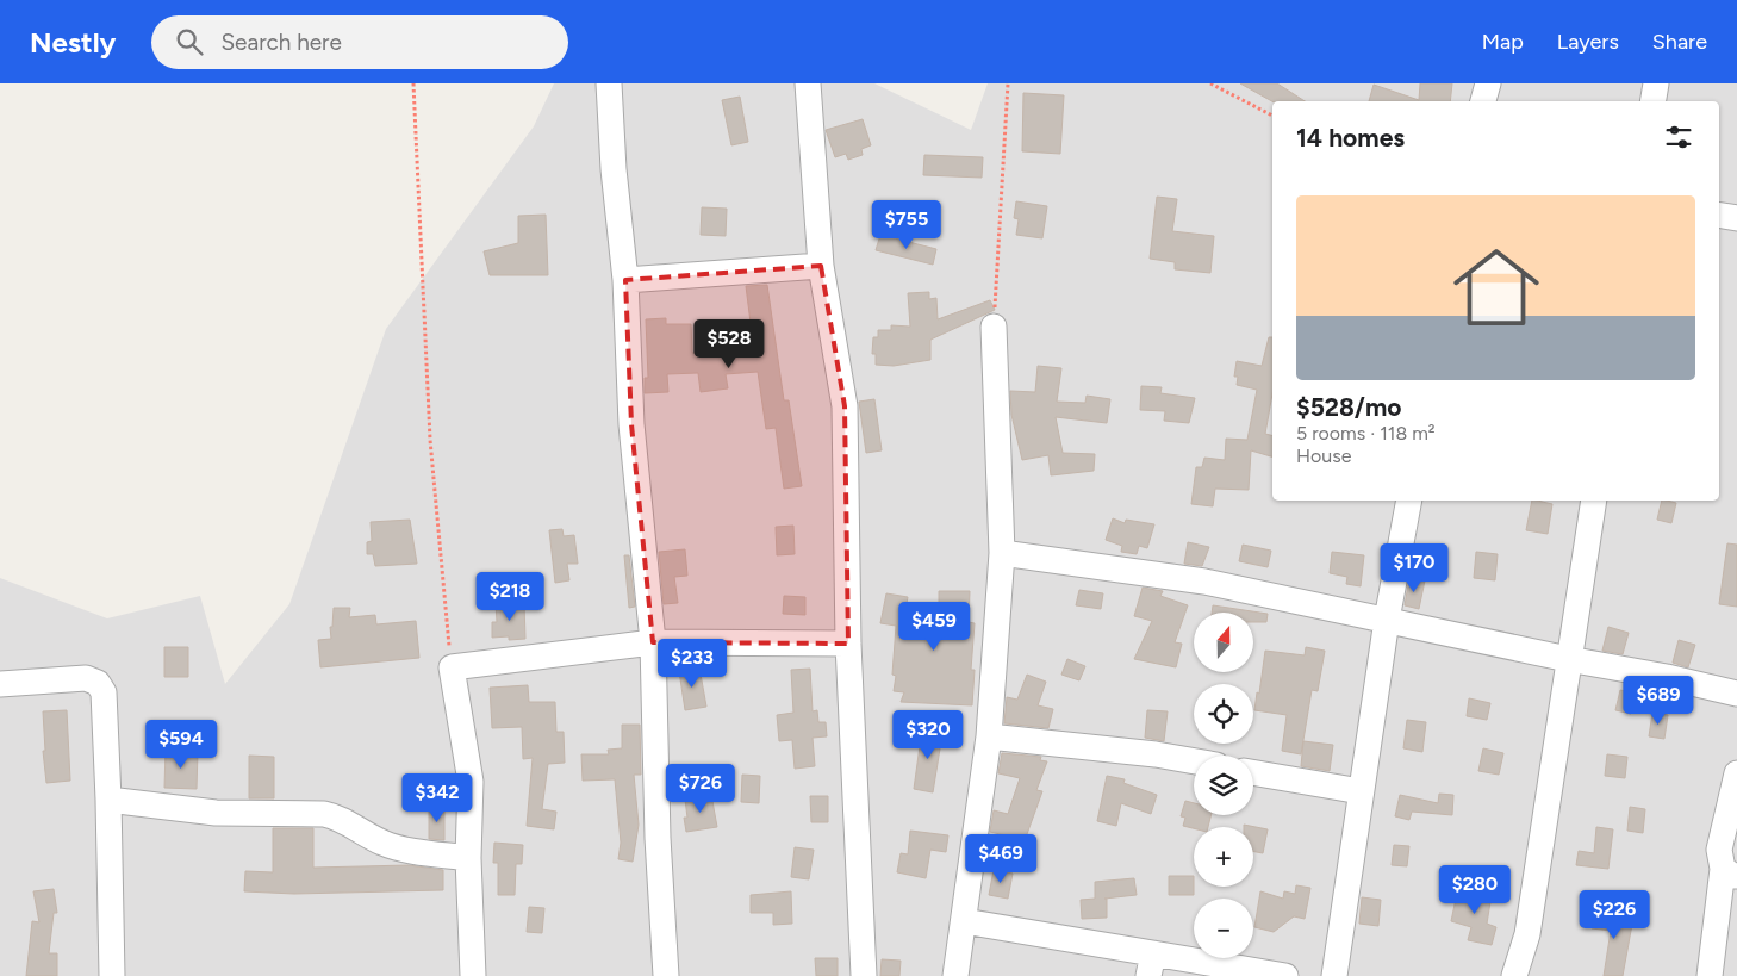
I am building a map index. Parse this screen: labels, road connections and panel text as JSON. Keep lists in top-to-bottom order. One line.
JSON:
{"north":"top","page":{"header":"Nestly","search":"Search here","nav":["Map","Layers","Share"],"heading":"14 homes","list":[{"name":"$528/mo","note":"5 rooms · 118 m² · House"}],"price":["$755","$528","$170","$218","$459","$233","$689","$320","$594","$726","$342","$469","$280","$226"],"map_buttons":["+","−"]}}
